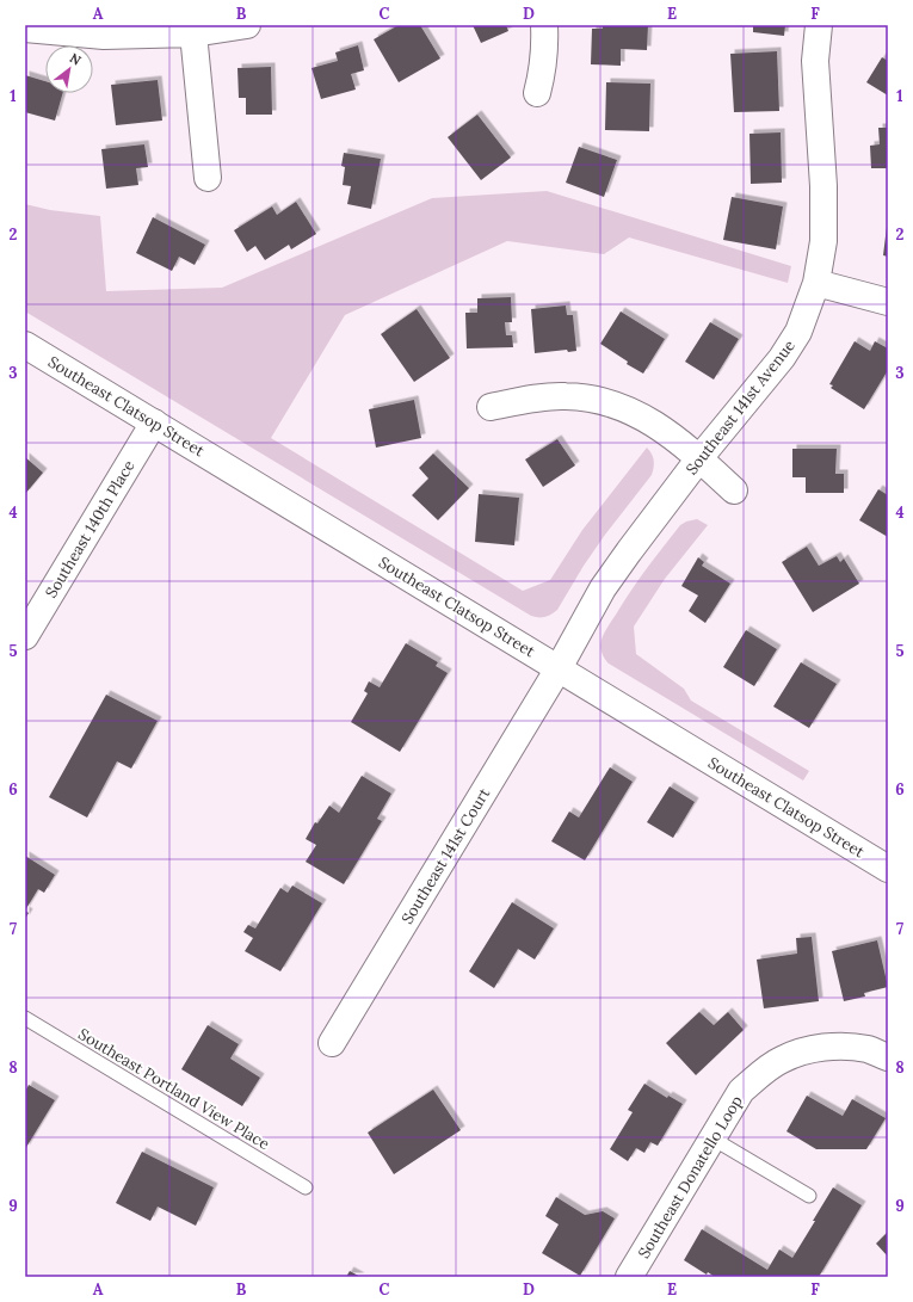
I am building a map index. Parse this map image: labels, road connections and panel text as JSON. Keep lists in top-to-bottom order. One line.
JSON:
{"streets":{"street":["Southeast Clatsop Street","Southeast 141st Avenue","Southeast 140th Place","Southeast 141st Court","Southeast Donatello Loop"],"lane":["Southeast Portland View Place"]},"crossings":[["Southeast Clatsop Street","Southeast 141st Avenue"],["Southeast Clatsop Street","Southeast 140th Place"],["Southeast Clatsop Street","Southeast 141st Court"],["Southeast 141st Avenue","Southeast 141st Court"]],"north":"top right","grid":{"columns":["A","B","C","D","E","F"],"rows":["1","2","3","4","5","6","7","8","9"]}}
